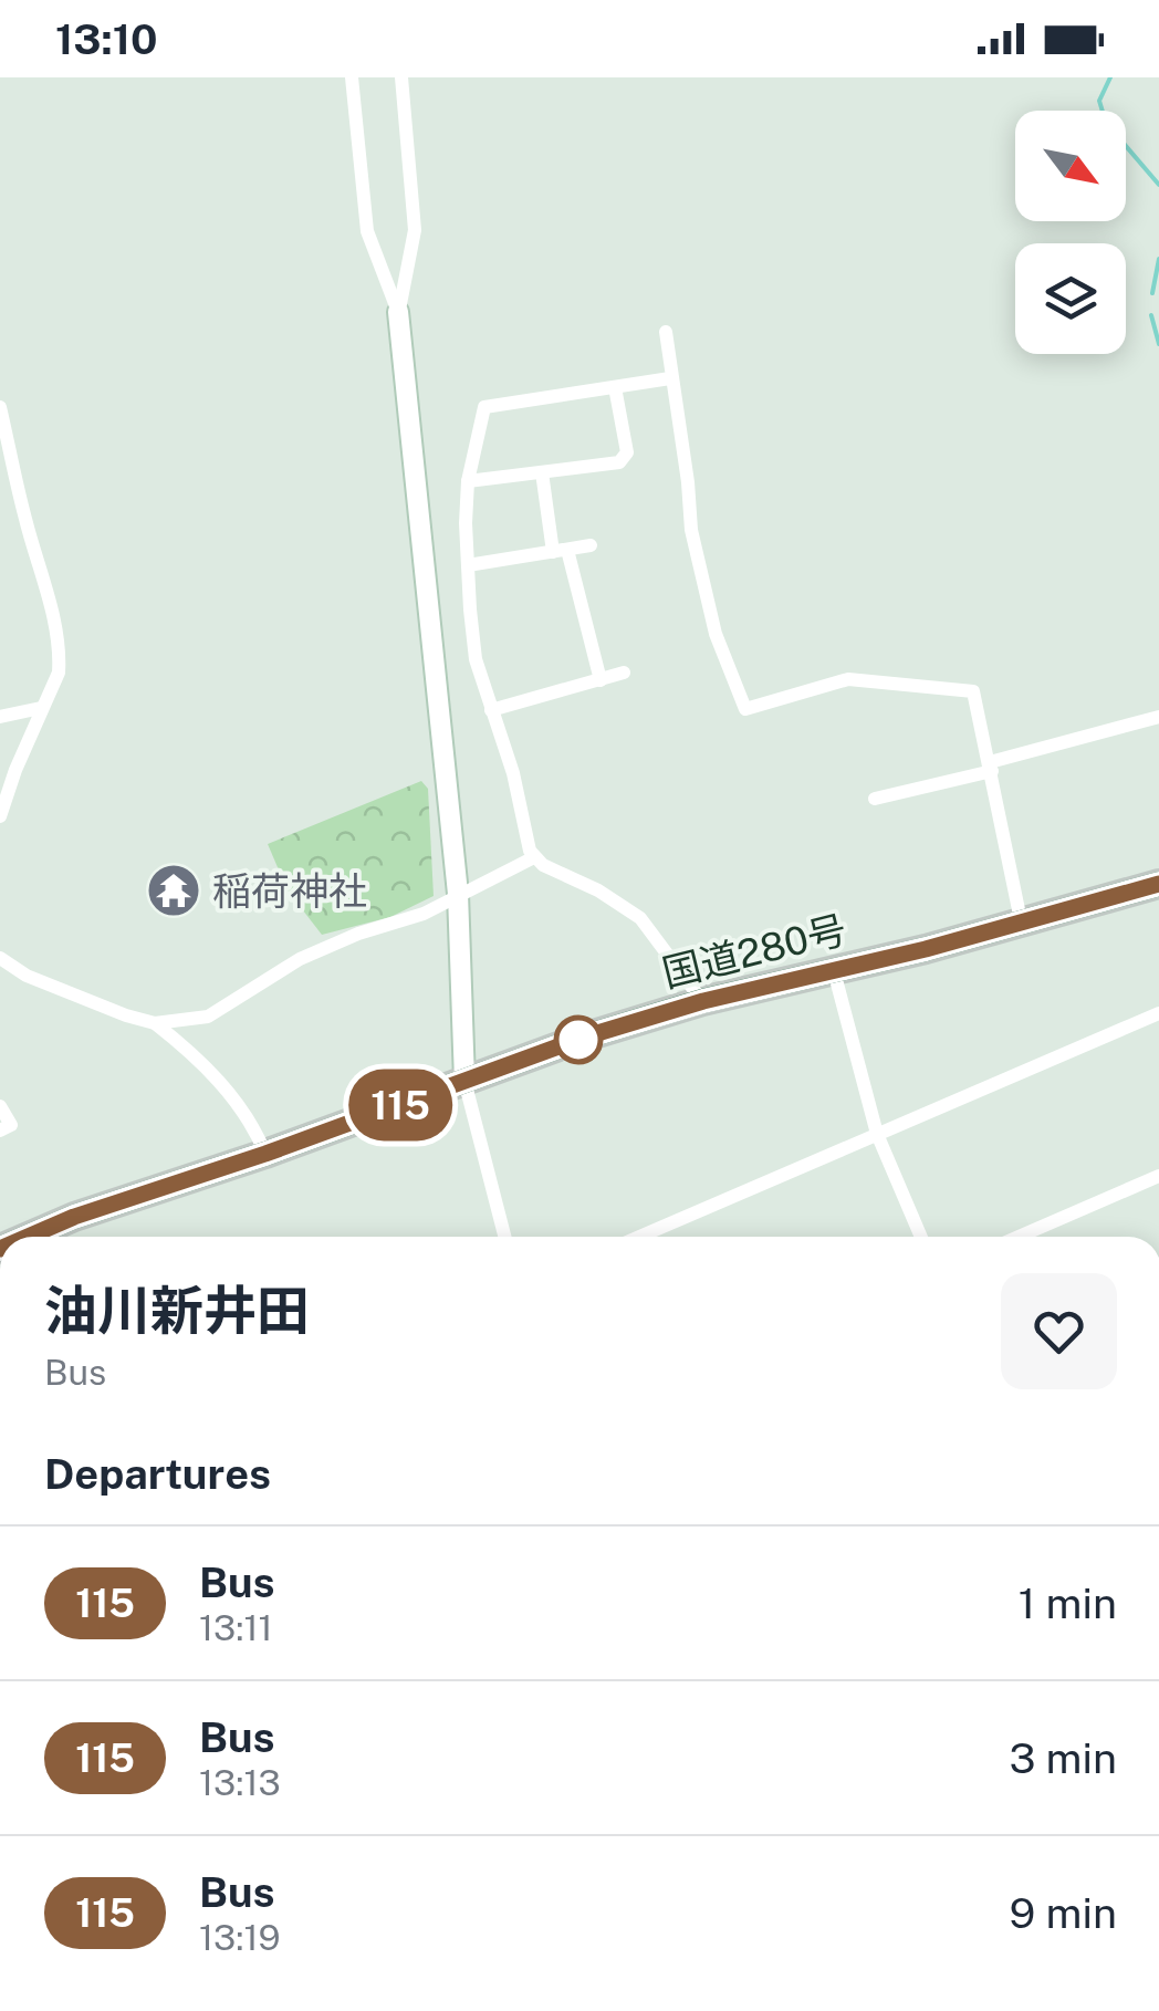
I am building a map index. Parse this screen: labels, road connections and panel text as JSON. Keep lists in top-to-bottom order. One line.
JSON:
{"streets":{"highway":["国道280号"]},"places":{"temple":["稲荷神社"]},"lines":["bus line 115"],"north":"bottom right","page":{"status":"13:10","on_map":"115","heading":[["油川新井田","Bus"],"Departures"],"list":[{"mark":"115","name":"Bus","note":"13:11","value":"1 min"},{"mark":"115","name":"Bus","note":"13:13","value":"3 min"},{"mark":"115","name":"Bus","note":"13:19","value":"9 min"}]}}
